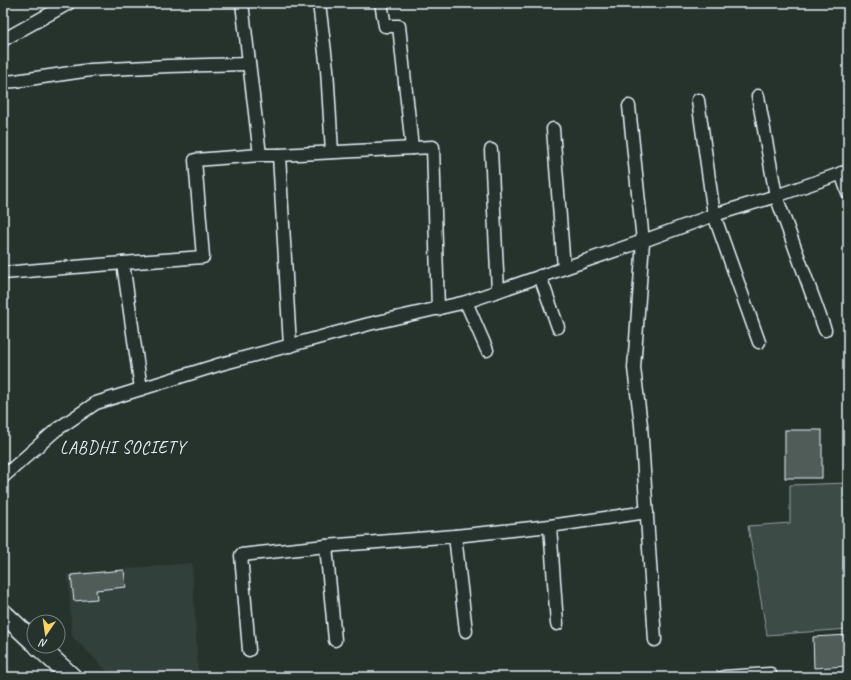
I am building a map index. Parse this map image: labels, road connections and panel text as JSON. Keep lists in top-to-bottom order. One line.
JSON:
{"districts":["LABDHI SOCIETY"],"north":"bottom"}
